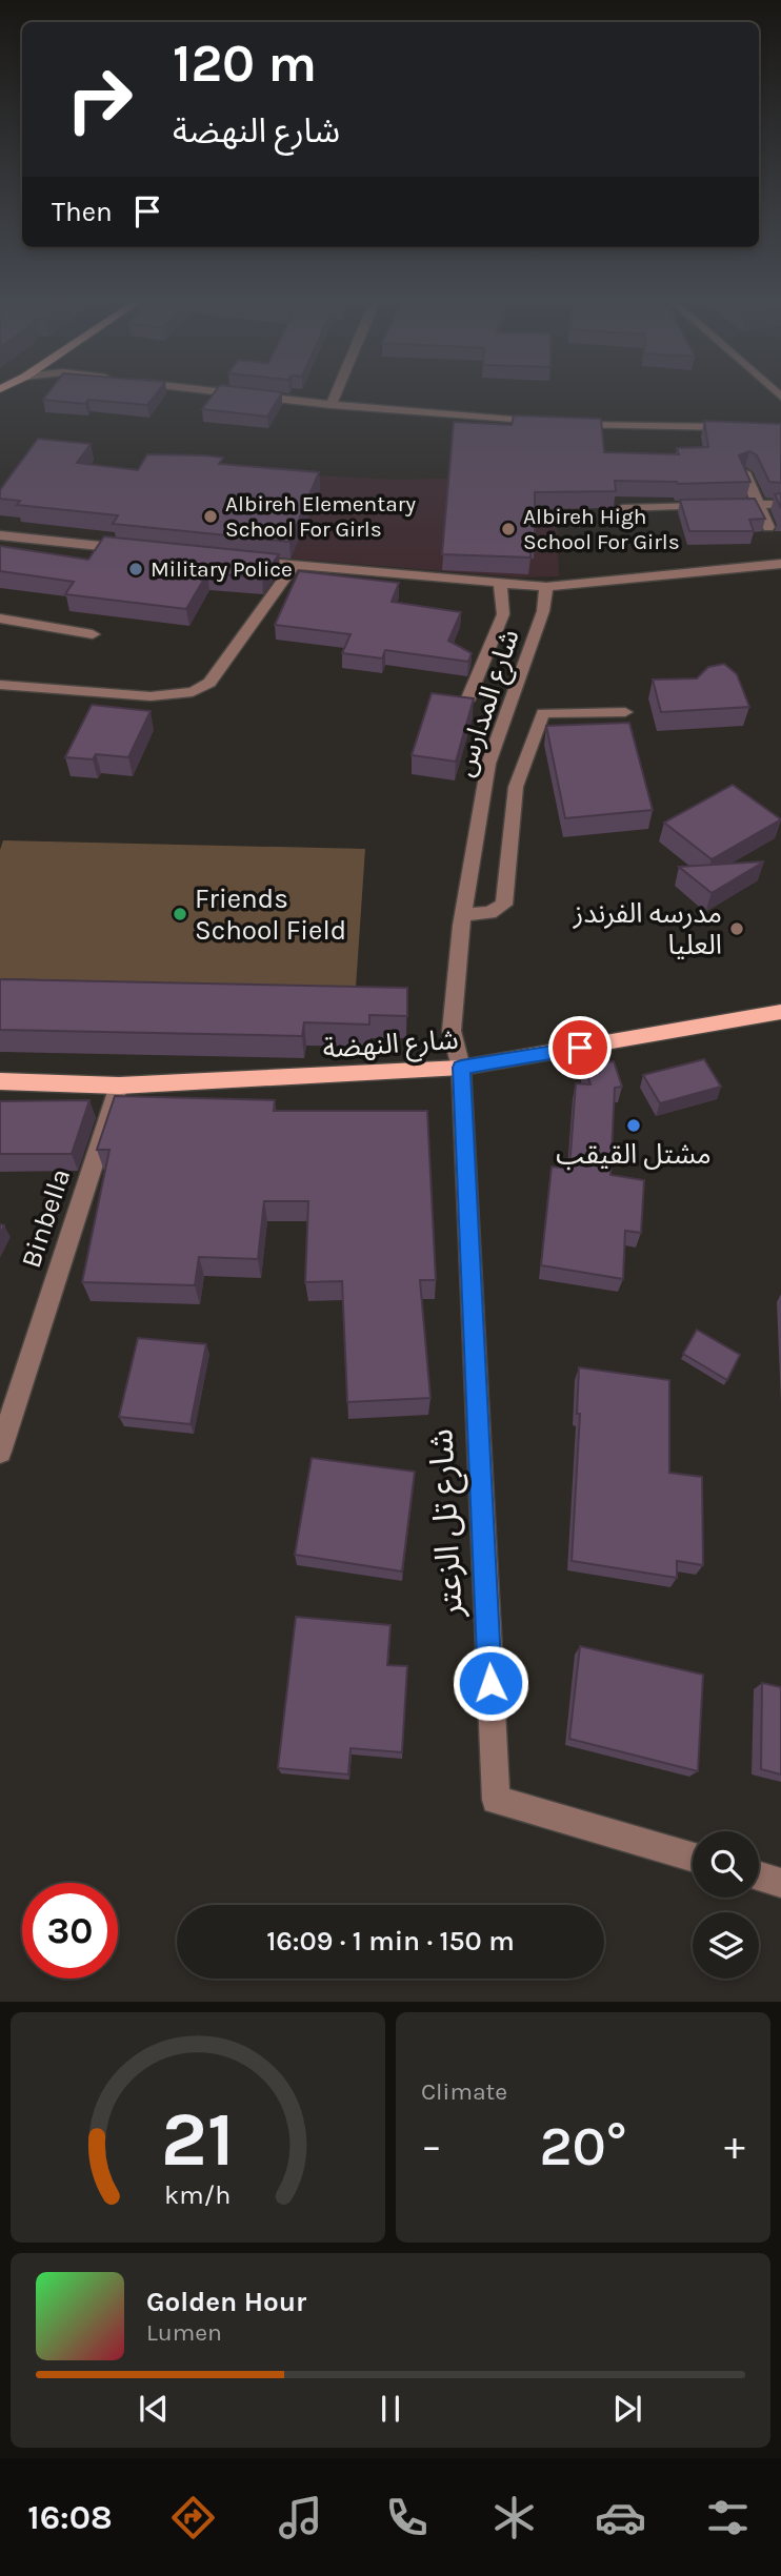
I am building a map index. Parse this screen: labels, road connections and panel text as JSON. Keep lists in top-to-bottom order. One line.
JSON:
{"streets":{"main road":["شارع النهضة"],"street":["شارع المدارس","Binbella","شارع تل الزعتر"]},"crossings":[["شارع المدارس","شارع النهضة"],["شارع المدارس","شارع تل الزعتر"],["شارع النهضة","Binbella"],["شارع النهضة","شارع تل الزعتر"]],"places":["Albireh Elementary School For Girls","Albireh High School For Girls","Military Police","Friends School Field","مدرسه الفرندز العليا","مشتل القيقب"],"page":{"turn":["120 m","شارع النهضة"],"then":"Then","limit":"30","trip":"16:09 · 1 min · 150 m","tile":"Climate","heat":["−","20°","+"],"song":["Golden Hour","Lumen"],"tabs":"16:08","gauge":["21","km/h"]}}
